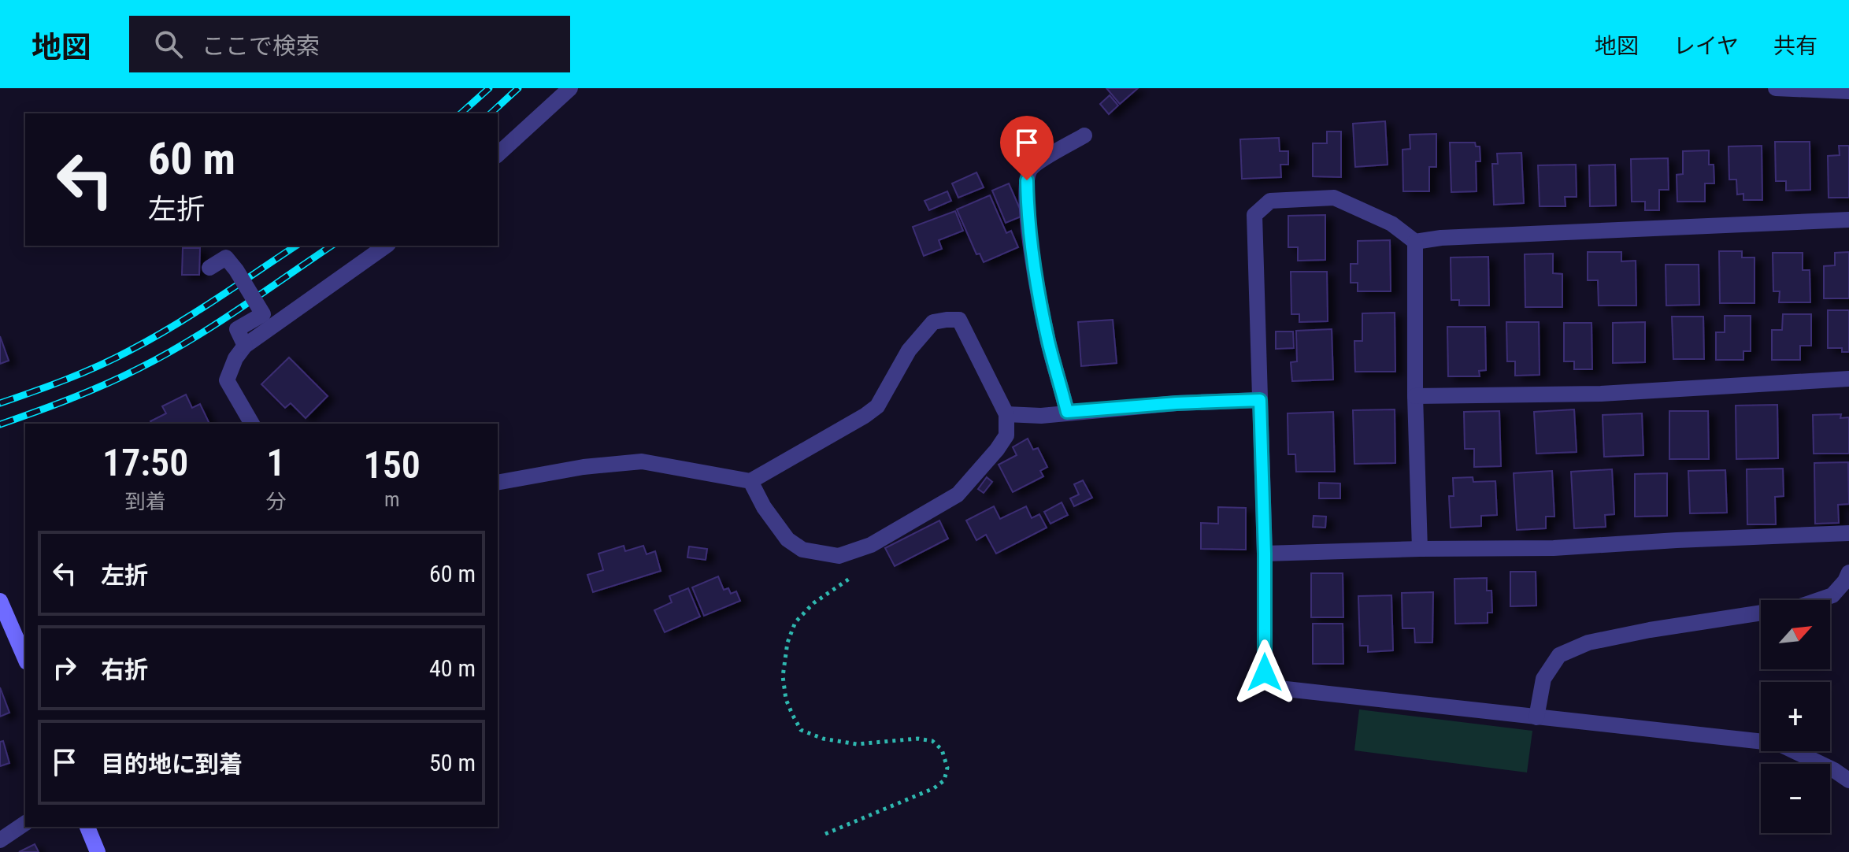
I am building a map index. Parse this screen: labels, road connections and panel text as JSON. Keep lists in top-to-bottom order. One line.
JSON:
{"north":"top right","page":{"header":"地図","search":"ここで検索","nav":["地図","レイヤ","共有"],"turn":["60 m","左折"],"eta":["17:50","到着","1","分","150","m"],"list":[{"name":"左折","value":"60 m"},{"name":"右折","value":"40 m"},{"name":"目的地に到着","value":"50 m"}],"map_buttons":["+","−"]}}
